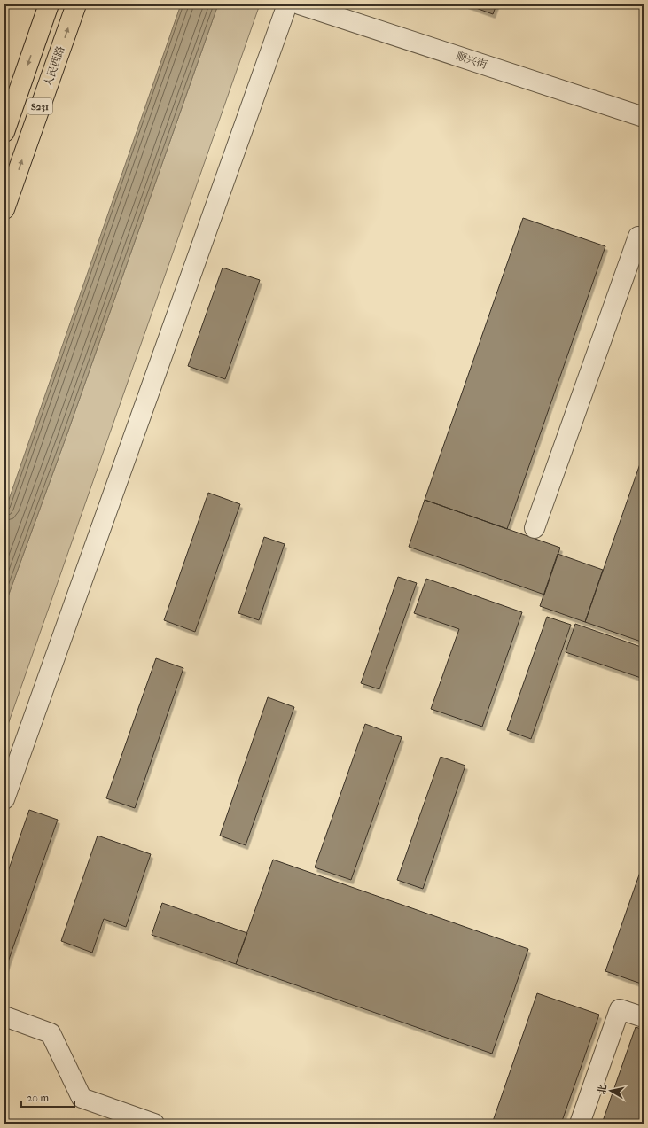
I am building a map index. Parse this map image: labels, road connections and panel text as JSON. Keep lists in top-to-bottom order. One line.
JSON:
{"streets":{"main road":["人民西路","S231"],"street":["顺兴街"]},"scale_bar":"20 m","north":"left"}
